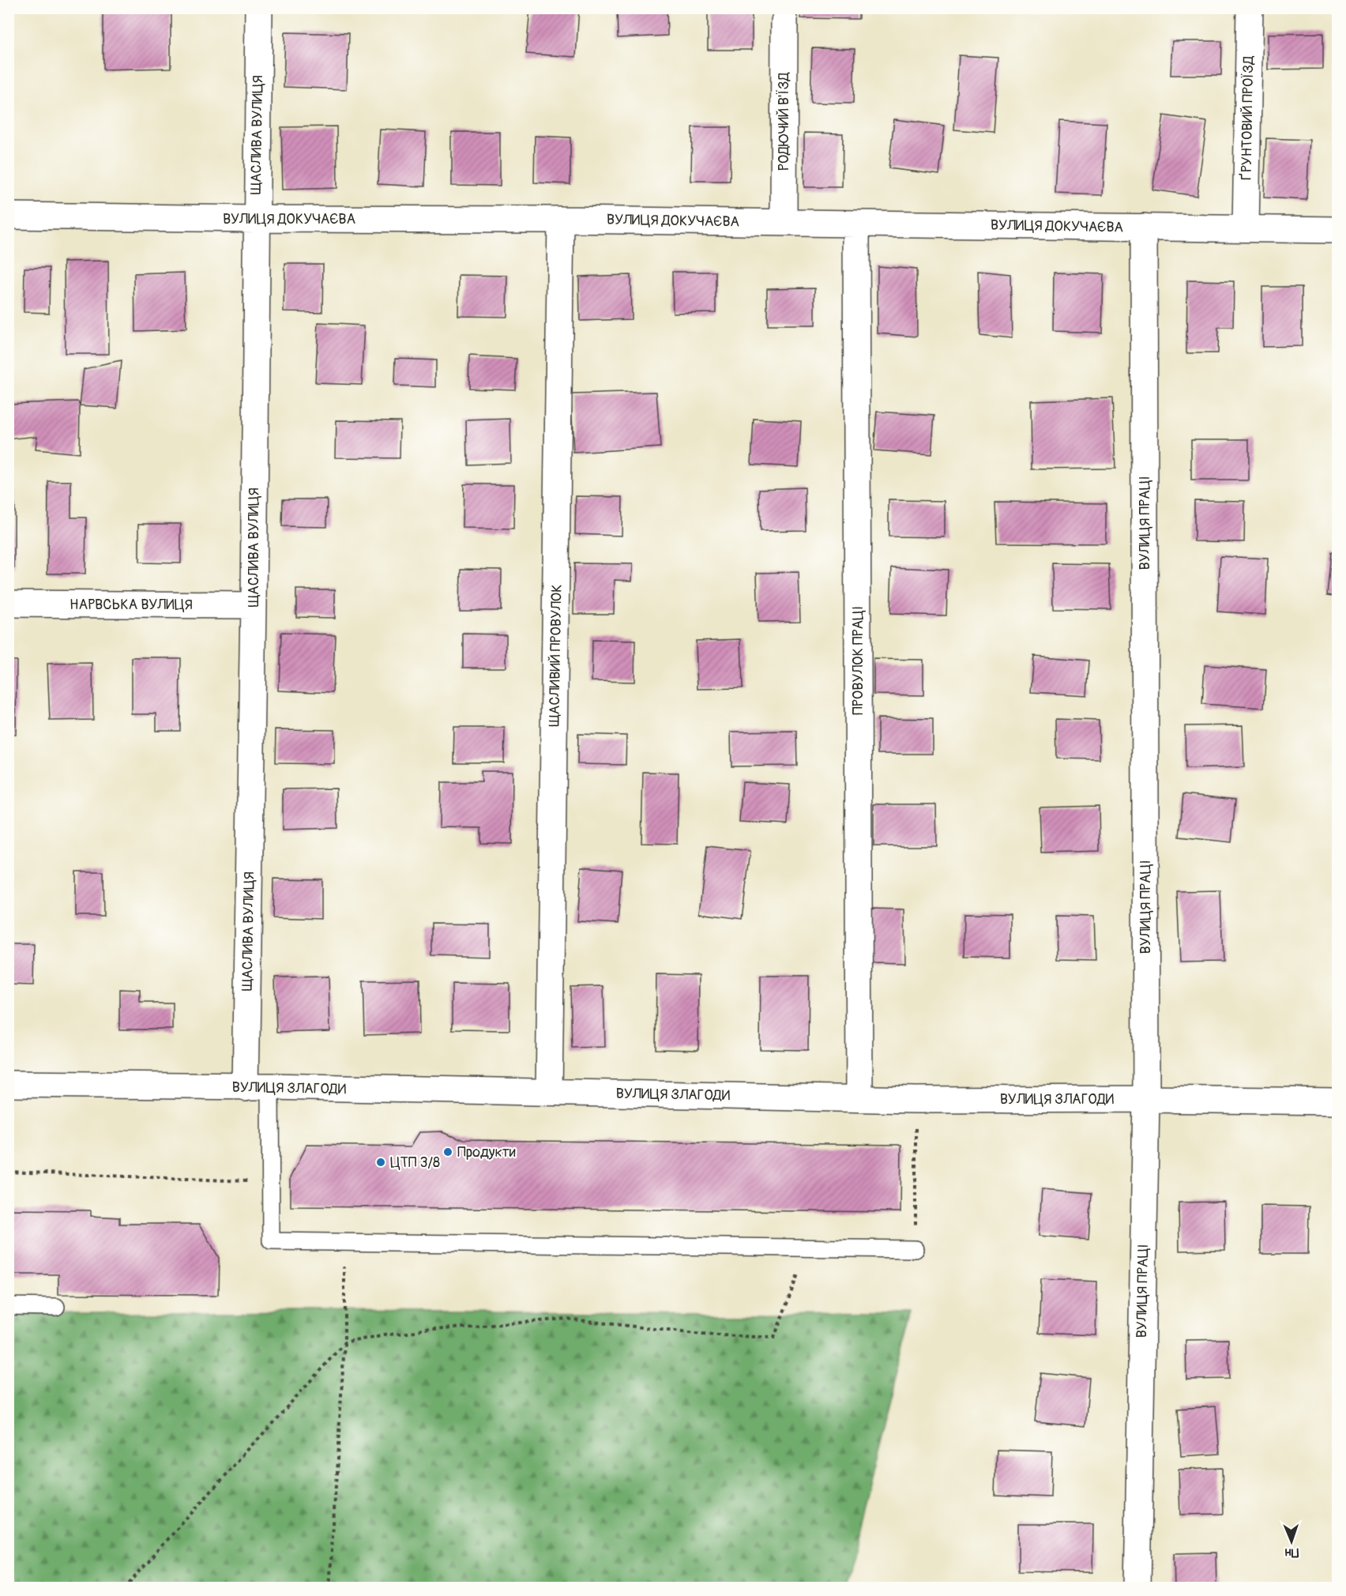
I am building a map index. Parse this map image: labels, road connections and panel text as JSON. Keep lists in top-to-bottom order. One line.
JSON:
{"streets":{"street":["ҐРУНТОВИЙ ПРОЇЗД","РОДЮЧИЙ В'ЇЗД","ЩАСЛИВА ВУЛИЦЯ","ВУЛИЦЯ ДОКУЧАЄВА","ВУЛИЦЯ ПРАЦІ","НАРВСЬКА ВУЛИЦЯ","ЩАСЛИВИЙ ПРОВУЛОК","ПРОВУЛОК ПРАЦІ","ВУЛИЦЯ ЗЛАГОДИ"]},"crossings":[["ҐРУНТОВИЙ ПРОЇЗД","ВУЛИЦЯ ДОКУЧАЄВА"],["РОДЮЧИЙ В'ЇЗД","ВУЛИЦЯ ДОКУЧАЄВА"],["ЩАСЛИВА ВУЛИЦЯ","ВУЛИЦЯ ДОКУЧАЄВА"],["ЩАСЛИВА ВУЛИЦЯ","НАРВСЬКА ВУЛИЦЯ"],["ЩАСЛИВА ВУЛИЦЯ","ВУЛИЦЯ ЗЛАГОДИ"],["ВУЛИЦЯ ДОКУЧАЄВА","ВУЛИЦЯ ПРАЦІ"],["ВУЛИЦЯ ДОКУЧАЄВА","ЩАСЛИВИЙ ПРОВУЛОК"],["ВУЛИЦЯ ДОКУЧАЄВА","ПРОВУЛОК ПРАЦІ"],["ВУЛИЦЯ ПРАЦІ","ВУЛИЦЯ ЗЛАГОДИ"],["ЩАСЛИВИЙ ПРОВУЛОК","ВУЛИЦЯ ЗЛАГОДИ"],["ПРОВУЛОК ПРАЦІ","ВУЛИЦЯ ЗЛАГОДИ"]],"places":["Продукти","ЦТП 3/8"],"north":"bottom"}
